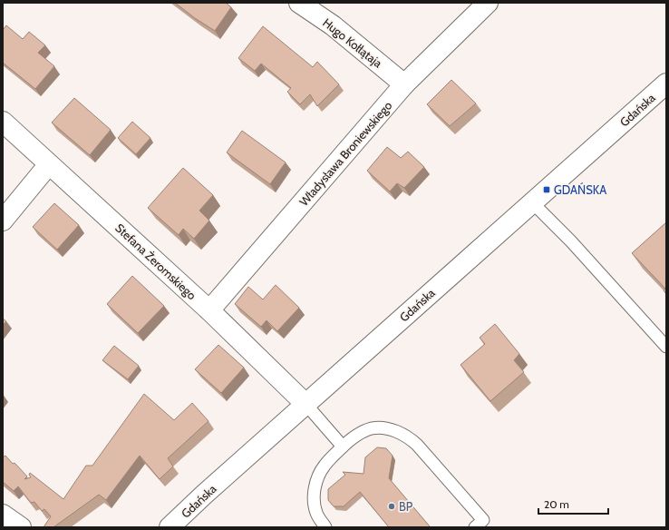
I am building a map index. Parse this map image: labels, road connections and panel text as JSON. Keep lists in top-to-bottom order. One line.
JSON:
{"streets":{"street":["Hugo Kołłątaja","Gdańska","Władysława Broniewskiego","Stefana Żeromskiego"]},"crossings":[["Hugo Kołłątaja","Władysława Broniewskiego"],["Gdańska","Stefana Żeromskiego"],["Władysława Broniewskiego","Stefana Żeromskiego"]],"places":{"transit":["GDAŃSKA"],"other":["BP"]},"scale_bar":"20 m"}
